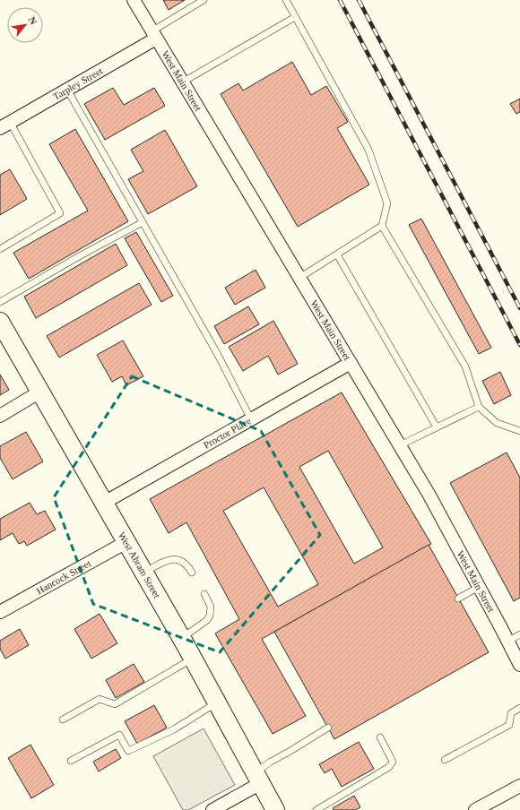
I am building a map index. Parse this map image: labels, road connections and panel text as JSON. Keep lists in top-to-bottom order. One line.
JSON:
{"streets":{"main road":["West Abram Street"],"street":["West Main Street","Tarpley Street","Proctor Place","Hancock Street"]},"crossings":[["West Main Street","Tarpley Street"],["West Main Street","Proctor Place"],["Proctor Place","West Abram Street"],["West Abram Street","Hancock Street"]],"north":"top right"}
